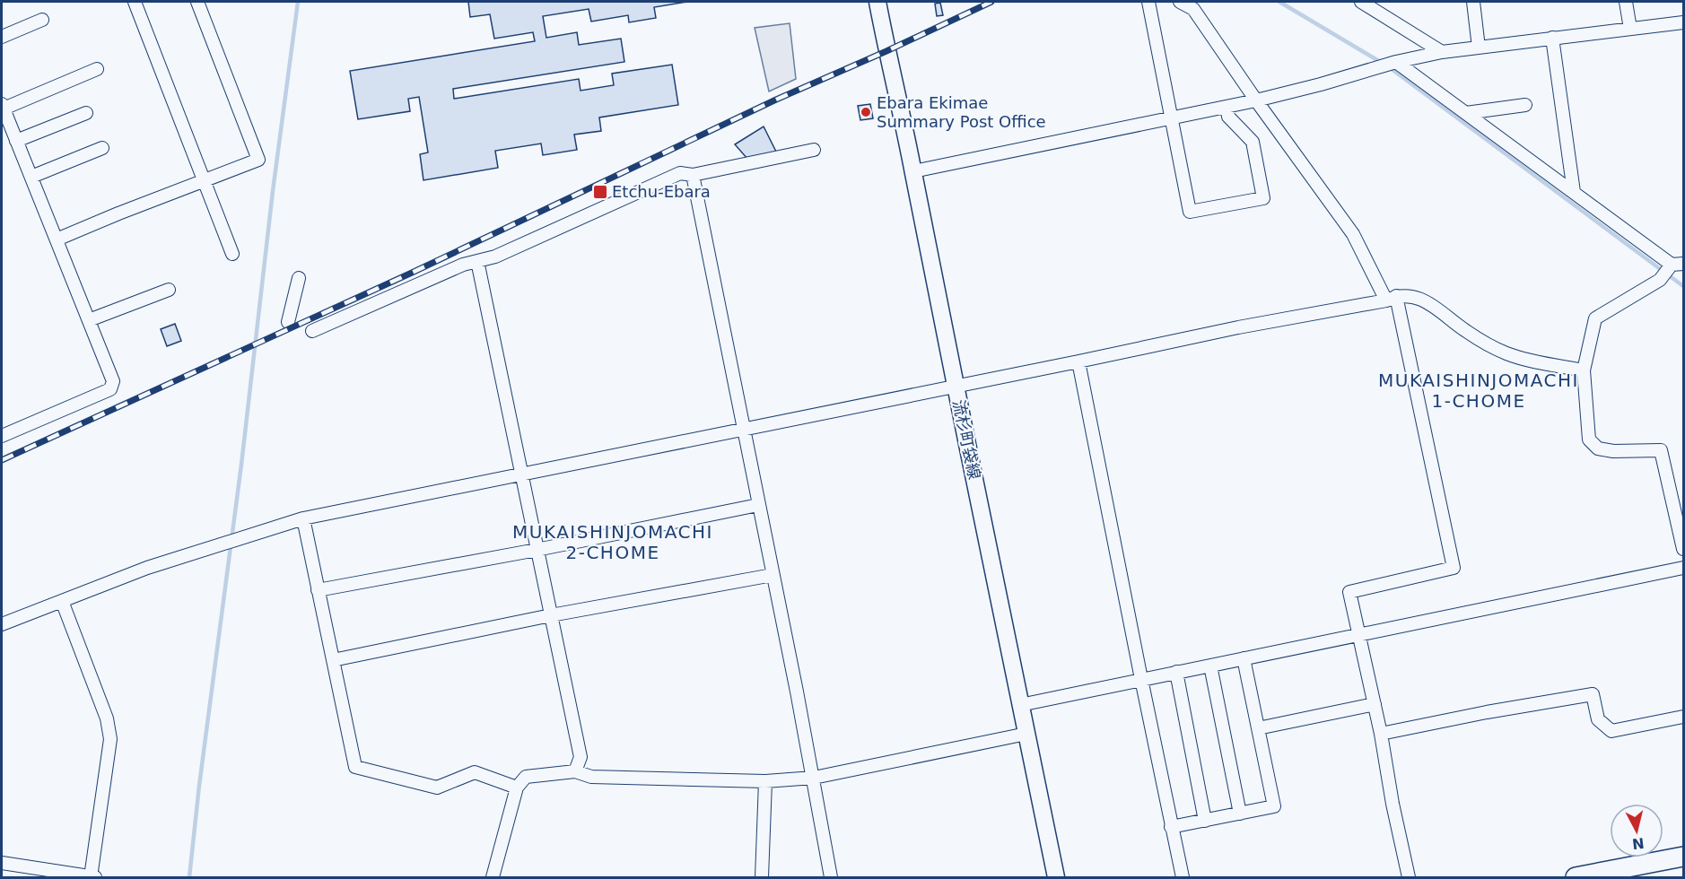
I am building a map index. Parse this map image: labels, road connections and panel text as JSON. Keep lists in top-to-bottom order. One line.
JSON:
{"streets":{"main road":["流杉町袋線"]},"districts":["MUKAISHINJOMACHI 1-CHOME","MUKAISHINJOMACHI 2-CHOME"],"places":{"other":["Ebara Ekimae Summary Post Office"],"transit":["Etchu-Ebara"]},"north":"bottom"}
